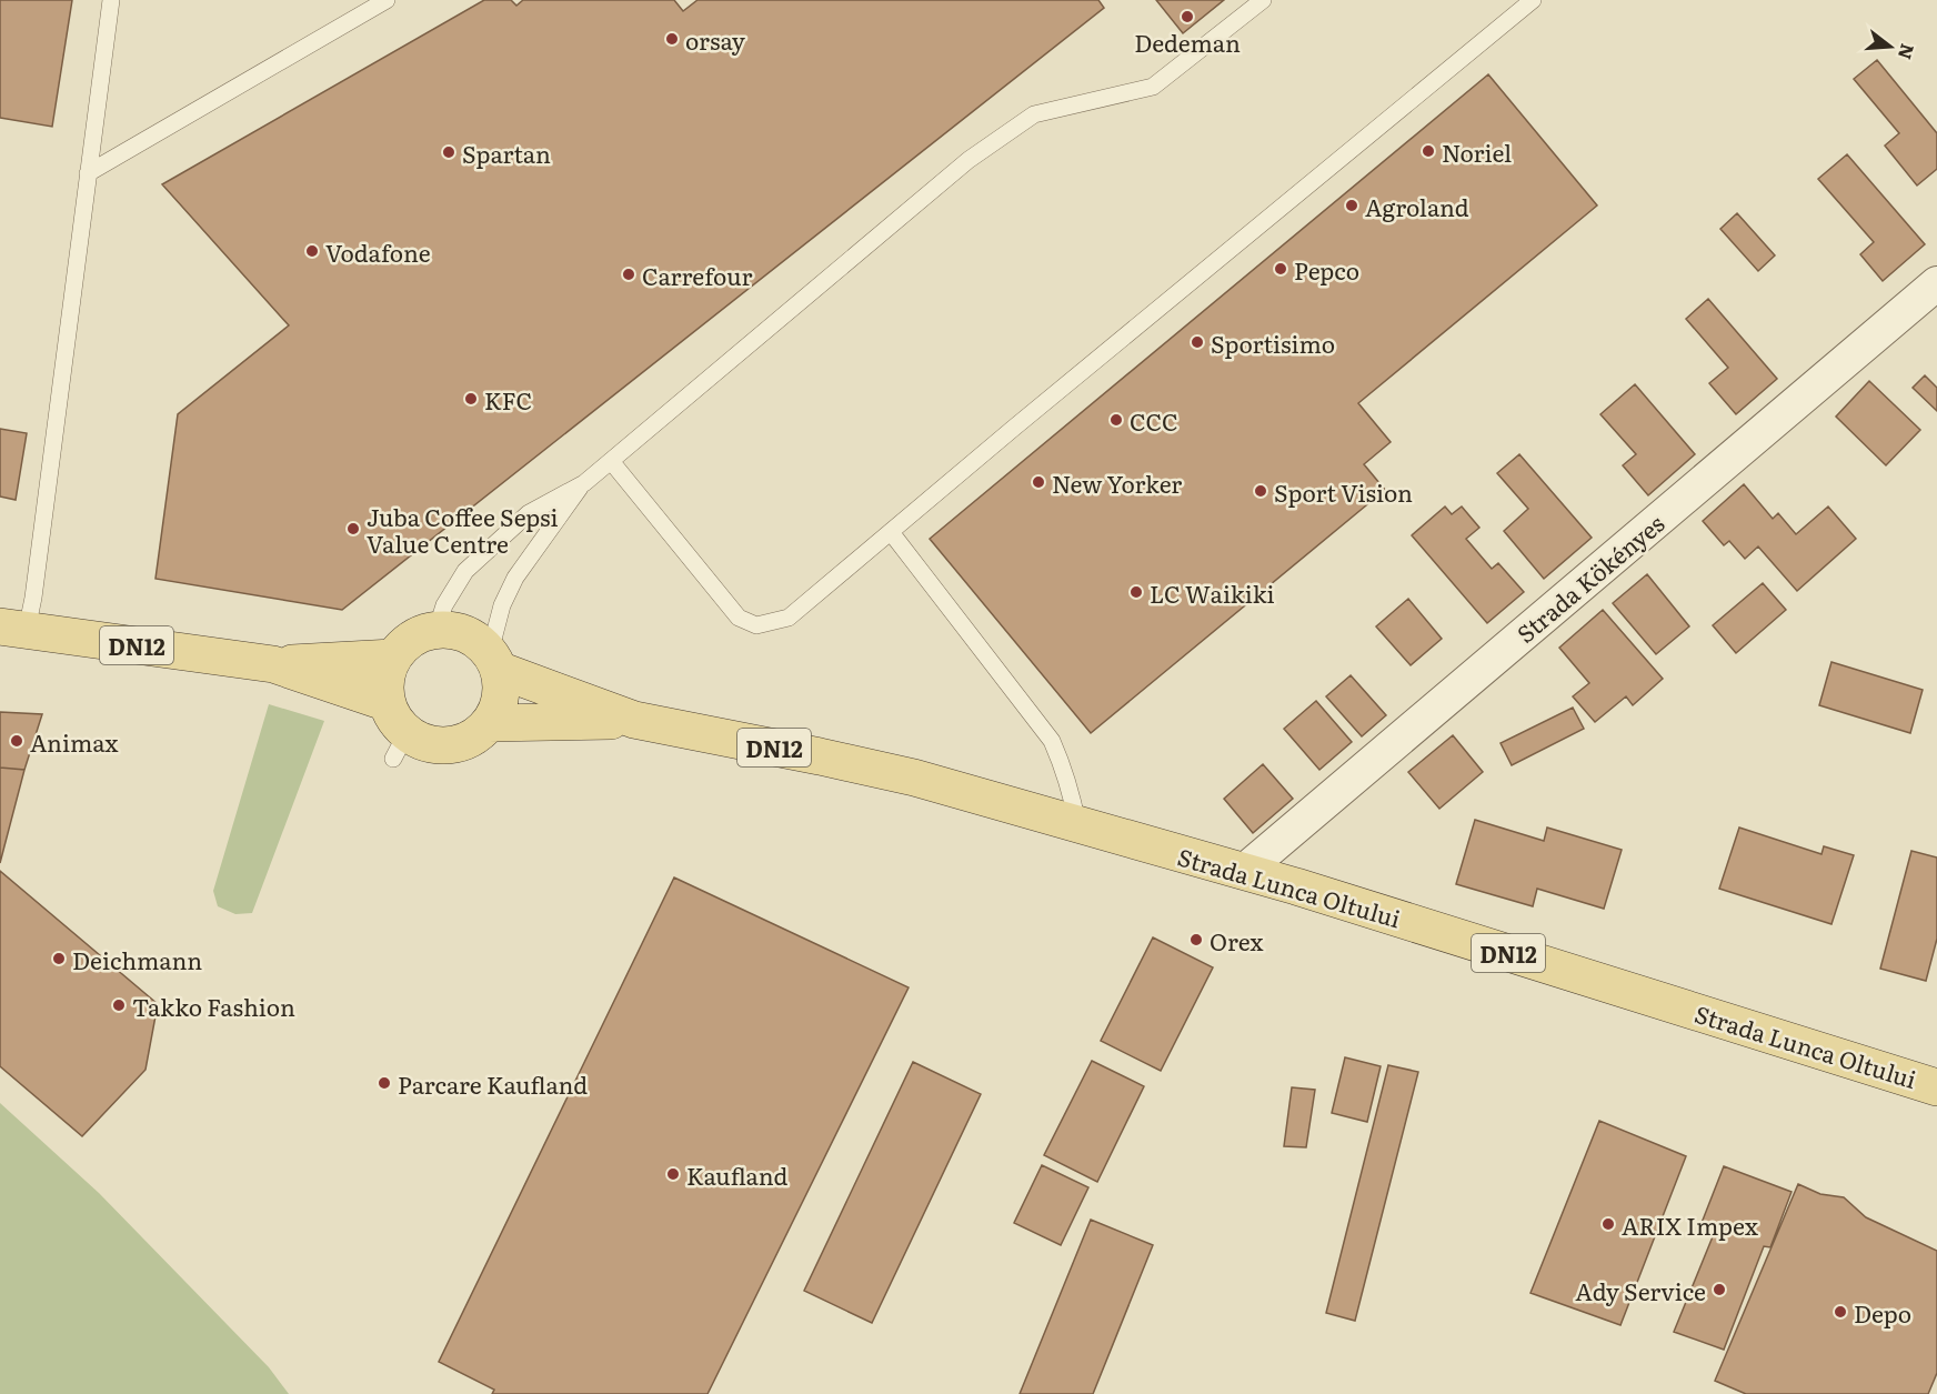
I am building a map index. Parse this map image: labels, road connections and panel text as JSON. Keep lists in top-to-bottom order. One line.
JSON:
{"streets":{"main road":["DN12","Strada Lunca Oltului"],"street":["Strada Kökényes"]},"crossings":[["Strada Kökényes","Strada Lunca Oltului"]],"places":["Dedeman","orsay","Noriel","Spartan","Agroland","Vodafone","Pepco","Carrefour","Sportisimo","KFC","CCC","New Yorker","Sport Vision","Juba Coffee Sepsi Value Centre","LC Waikiki","Animax","Orex","Deichmann","Takko Fashion","Parcare Kaufland","Kaufland","ARIX Impex","Ady Service","Depo"],"north":"right"}
